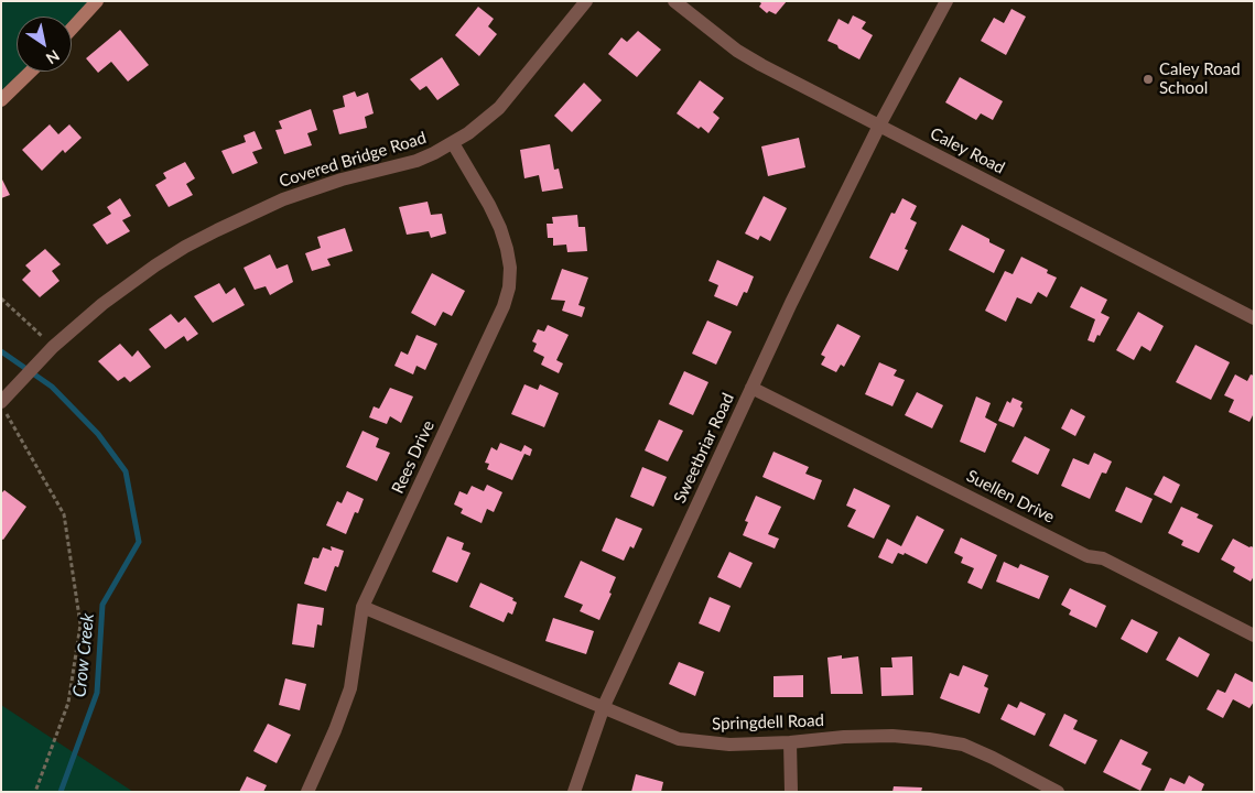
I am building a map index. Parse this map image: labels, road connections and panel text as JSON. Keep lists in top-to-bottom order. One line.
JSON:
{"streets":{"street":["Caley Road","Covered Bridge Road","Sweetbriar Road","Rees Drive","Suellen Drive","Springdell Road"]},"crossings":[["Caley Road","Sweetbriar Road"],["Covered Bridge Road","Rees Drive"],["Sweetbriar Road","Suellen Drive"],["Sweetbriar Road","Springdell Road"],["Rees Drive","Springdell Road"]],"water":["Crow Creek"],"places":["Caley Road School"],"north":"bottom right"}
